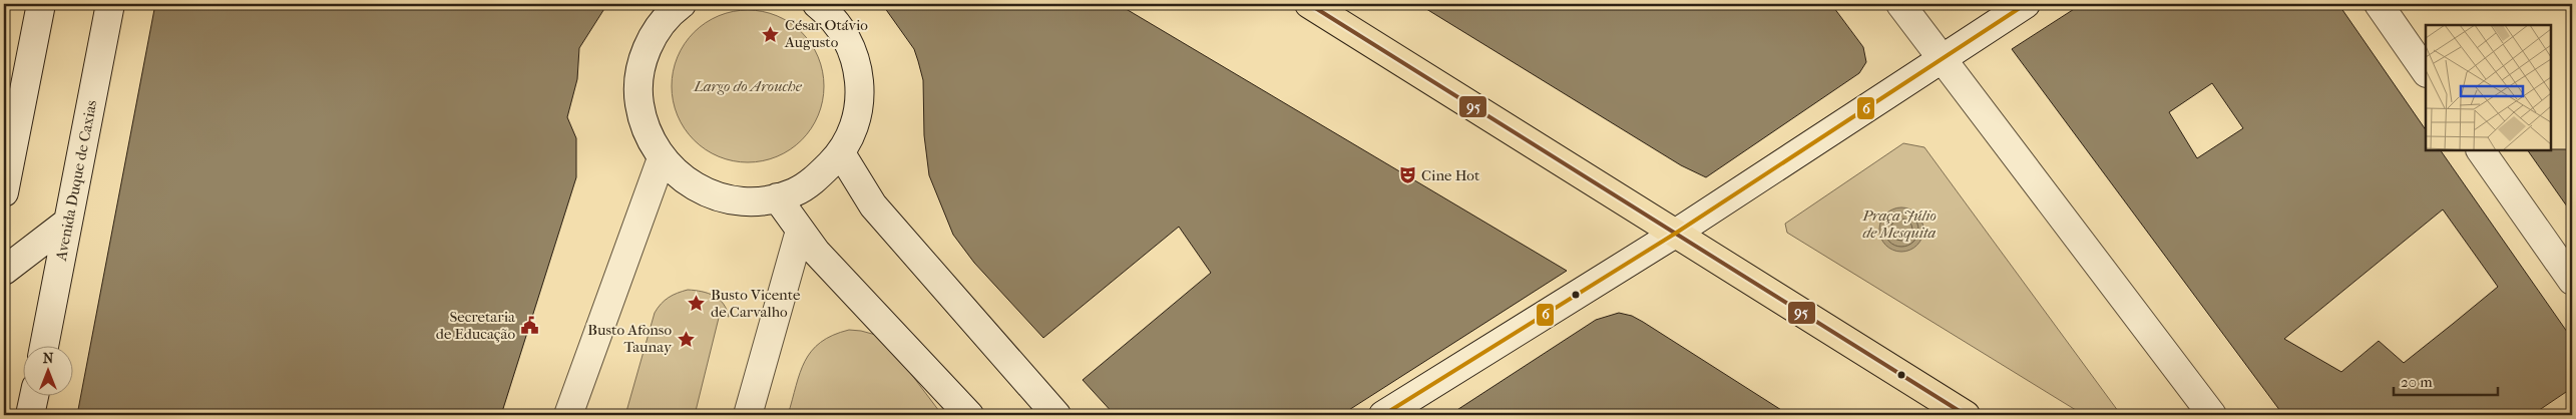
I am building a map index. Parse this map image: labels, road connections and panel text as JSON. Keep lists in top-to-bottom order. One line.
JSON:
{"streets":{"street":["Avenida Duque de Caxias"]},"parks":["Largo do Arouche","Praça Júlio de Mesquita"],"places":{"place":["César Otávio Augusto","Busto Vicente de Carvalho","Busto Afonso Taunay"],"theatre":["Cine Hot"],"public building":["Secretaria de Educação"]},"lines":["transit line 95","transit line 6"],"scale_bar":"20 m","north":"top"}
